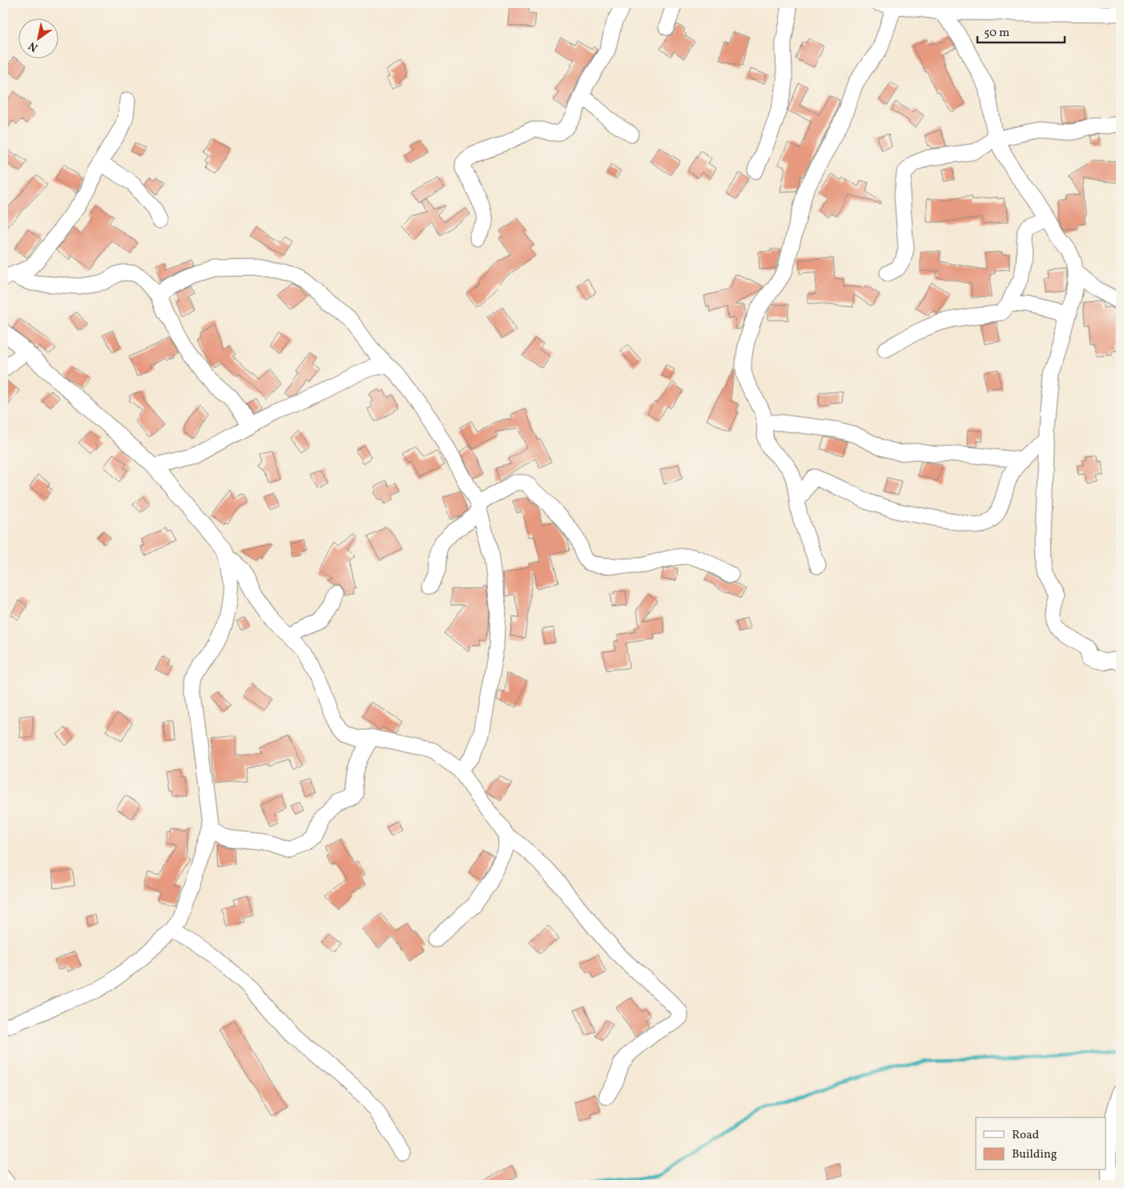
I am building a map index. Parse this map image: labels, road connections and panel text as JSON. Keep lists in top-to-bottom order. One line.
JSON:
{"legend":["Road","Building"],"scale_bar":"50 m","north":"bottom left"}
